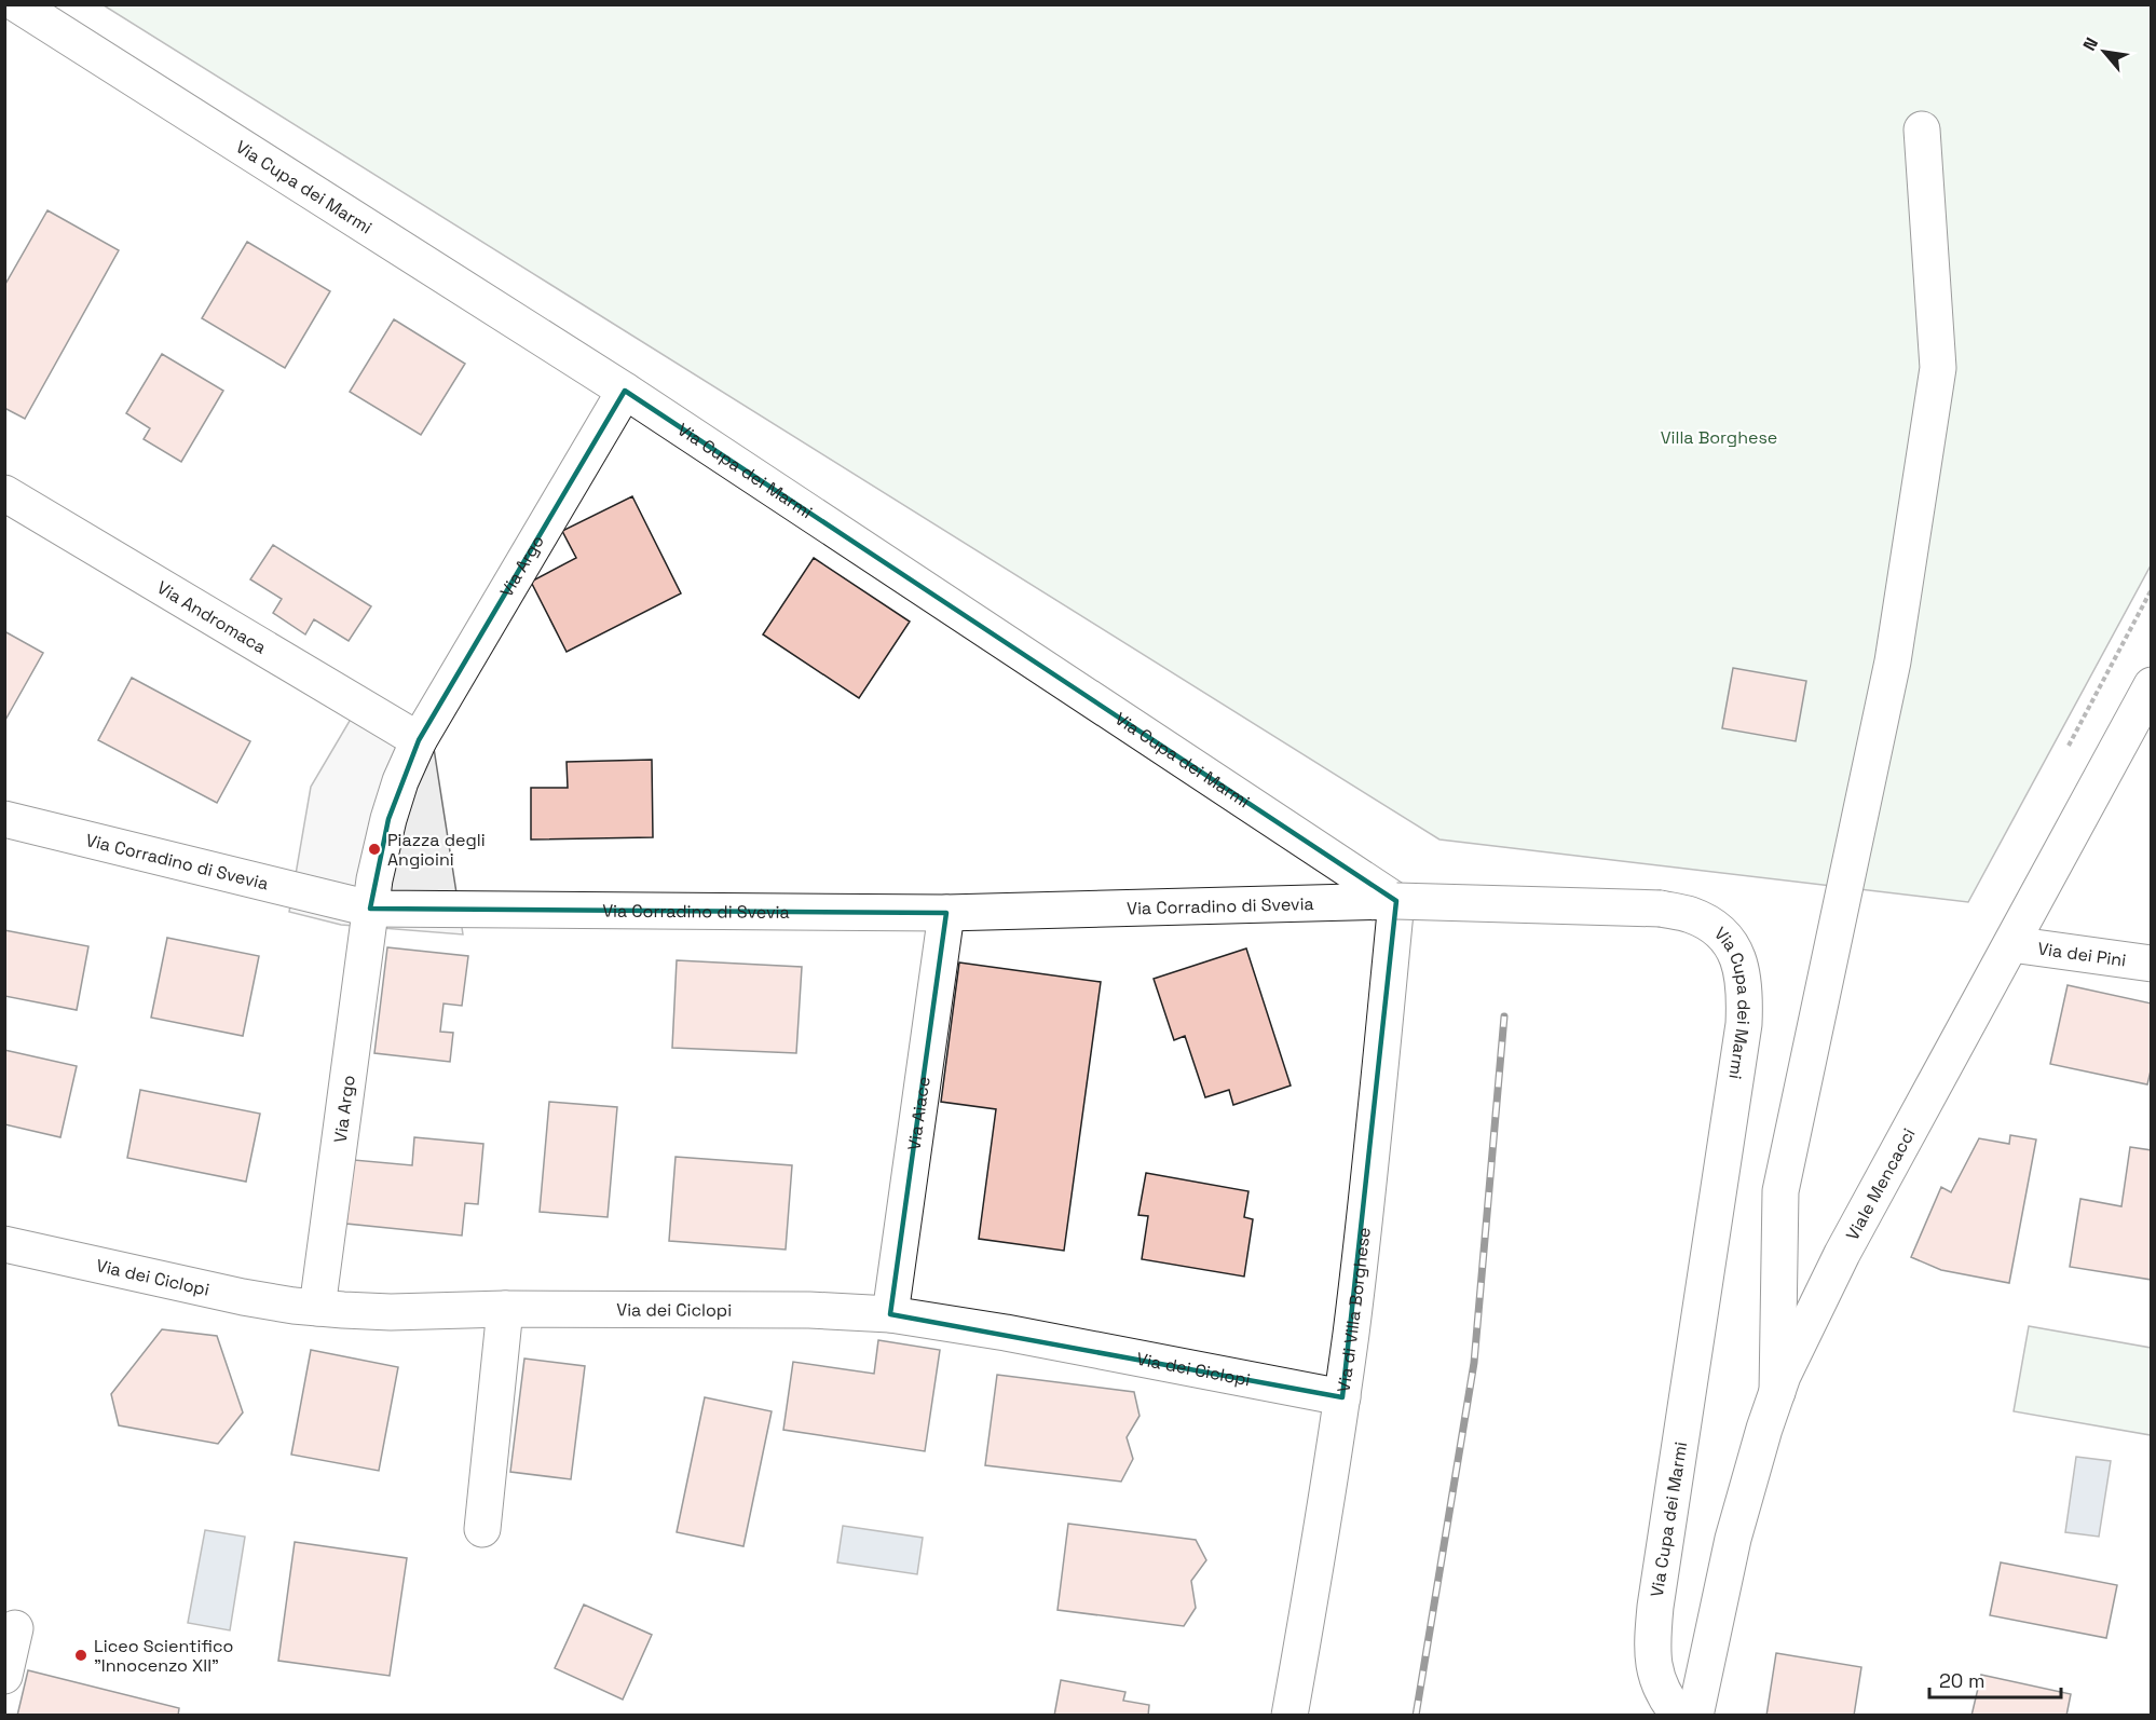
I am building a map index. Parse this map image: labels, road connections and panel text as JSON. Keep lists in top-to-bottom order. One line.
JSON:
{"streets":{"street":["Via Cupa dei Marmi","Via Argo","Via Andromaca","Via Corradino di Svevia","Via dei Pini","Via Aiace","Viale Mencacci","Via dei Ciclopi","Via di Villa Borghese"]},"crossings":[["Via Cupa dei Marmi","Via Argo"],["Via Cupa dei Marmi","Via Corradino di Svevia"],["Via Cupa dei Marmi","Via di Villa Borghese"],["Via Argo","Via Andromaca"],["Via Argo","Via Corradino di Svevia"],["Via Argo","Via dei Ciclopi"],["Via Corradino di Svevia","Via Aiace"],["Via Corradino di Svevia","Via di Villa Borghese"],["Via dei Pini","Viale Mencacci"],["Via Aiace","Via dei Ciclopi"],["Via dei Ciclopi","Via di Villa Borghese"]],"parks":["Villa Borghese"],"places":["Piazza degli Angioini","Liceo Scientifico \"Innocenzo XII\""],"scale_bar":"20 m","north":"top left"}
